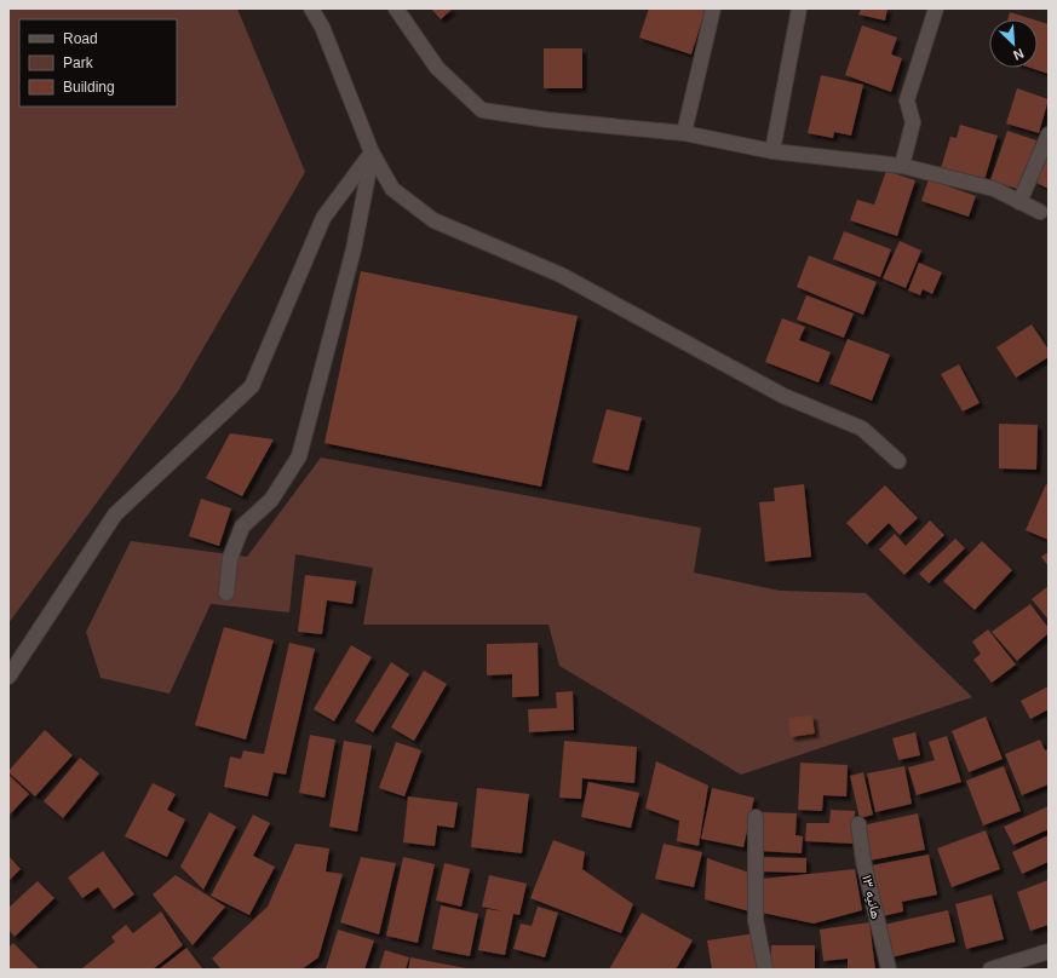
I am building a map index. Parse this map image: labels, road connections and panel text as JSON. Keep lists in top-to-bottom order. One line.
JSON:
{"streets":{"street":["هانیه ۱۳"]},"legend":["Road","Park","Building"],"north":"bottom right"}
